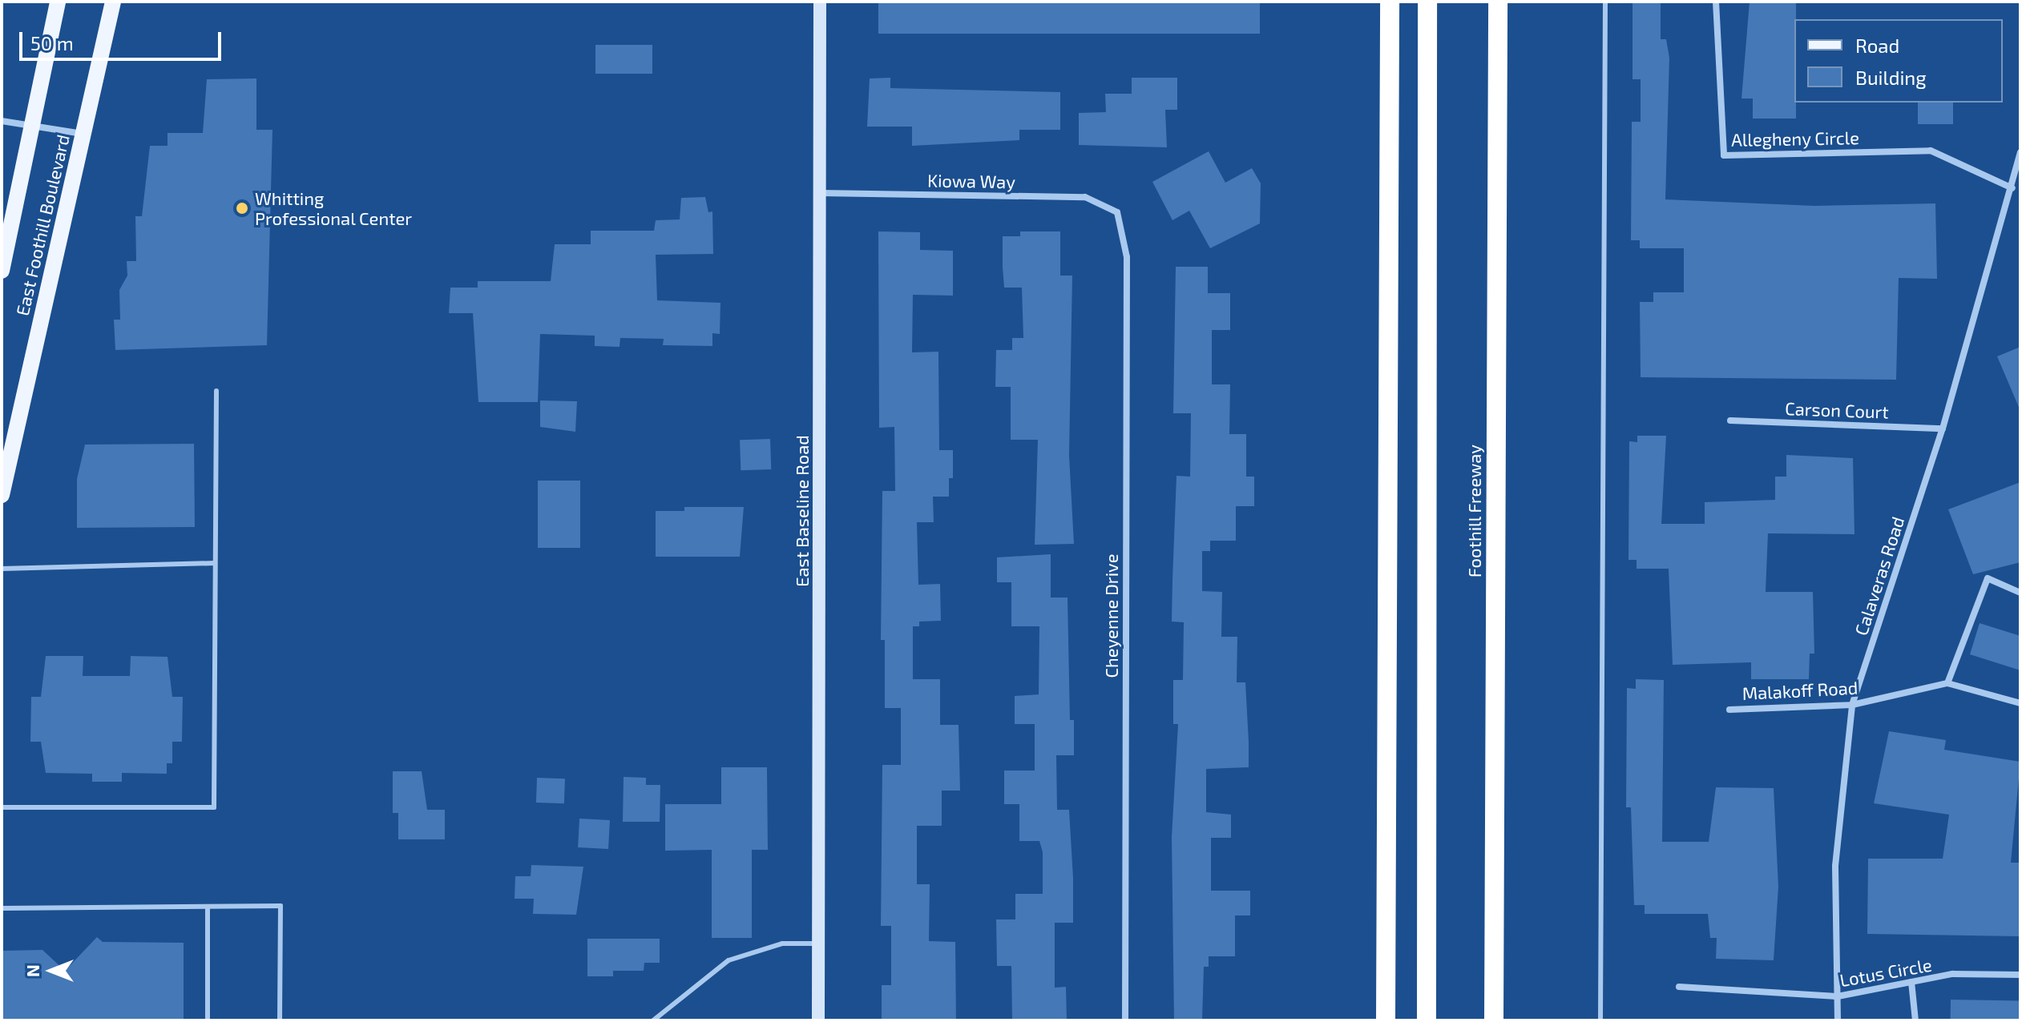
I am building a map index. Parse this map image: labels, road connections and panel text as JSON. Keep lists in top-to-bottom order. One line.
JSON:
{"streets":{"highway":["Foothill Freeway"],"main road":["East Foothill Boulevard","East Baseline Road"],"street":["Allegheny Circle","Kiowa Way","Carson Court","Calaveras Road","Cheyenne Drive","Malakoff Road","Lotus Circle"]},"crossings":[["Allegheny Circle","Calaveras Road"],["Kiowa Way","East Baseline Road"],["Kiowa Way","Cheyenne Drive"],["Carson Court","Calaveras Road"],["Calaveras Road","Malakoff Road"],["Calaveras Road","Lotus Circle"]],"places":["Whitting Professional Center"],"legend":["Road","Building"],"scale_bar":"50 m","north":"left"}
